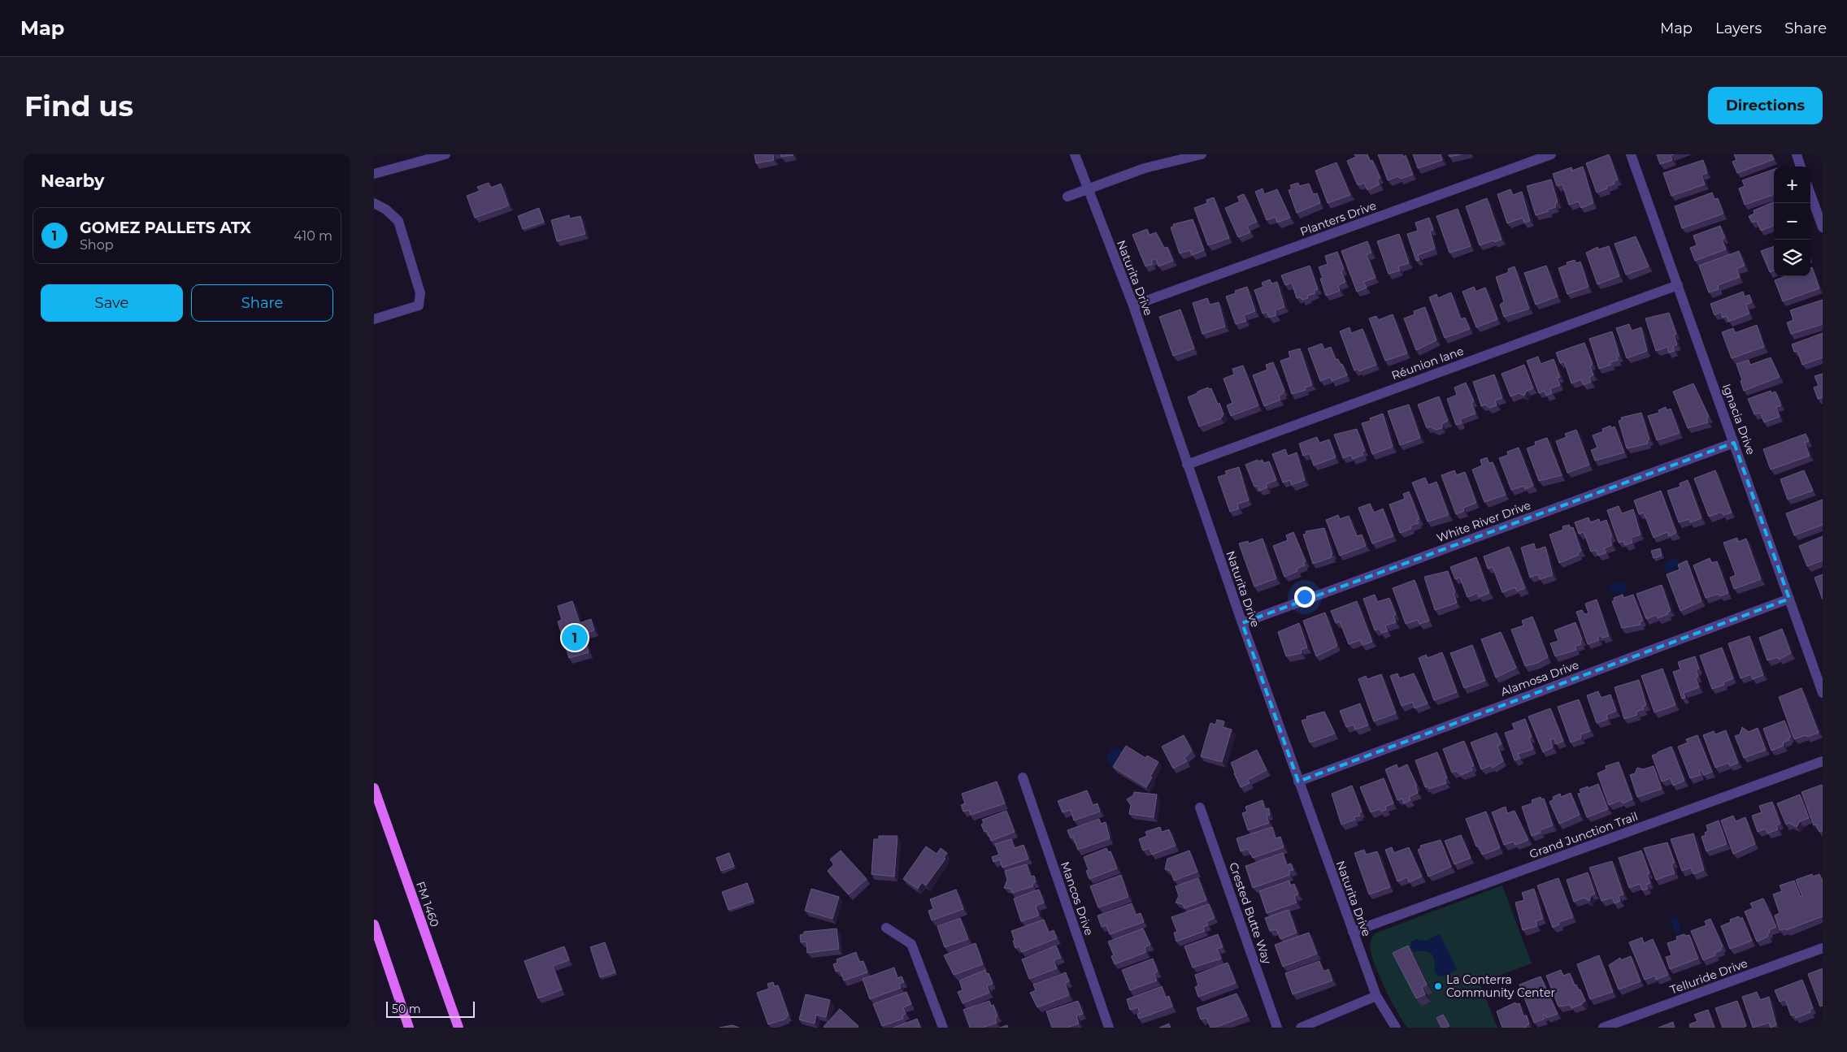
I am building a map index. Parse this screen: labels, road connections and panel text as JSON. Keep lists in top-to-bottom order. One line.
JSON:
{"streets":{"main road":["FM 1460"],"street":["Planters Drive","Naturita Drive","Réunion lane","Ignacia Drive","White River Drive","Alamosa Drive","Grand Junction Trail","Mancos Drive","Crested Butte Way","Telluride Drive"]},"crossings":[["Planters Drive","Naturita Drive"],["Naturita Drive","Réunion lane"],["Naturita Drive","White River Drive"],["Naturita Drive","Alamosa Drive"],["Naturita Drive","Grand Junction Trail"],["Réunion lane","Ignacia Drive"],["Ignacia Drive","White River Drive"],["Ignacia Drive","Alamosa Drive"]],"places":["La Conterra Community Center"],"scale_bar":"50 m","page":{"header":"Map","nav":["Map","Layers","Share"],"buttons":["Directions",["Save","Share"]],"title":"Find us","heading":"Nearby","map_buttons":["+","−"],"list":[{"mark":"1","name":"GOMEZ PALLETS ATX","note":"Shop","value":"410 m"}],"pins":"1","scale":"50 m"}}
